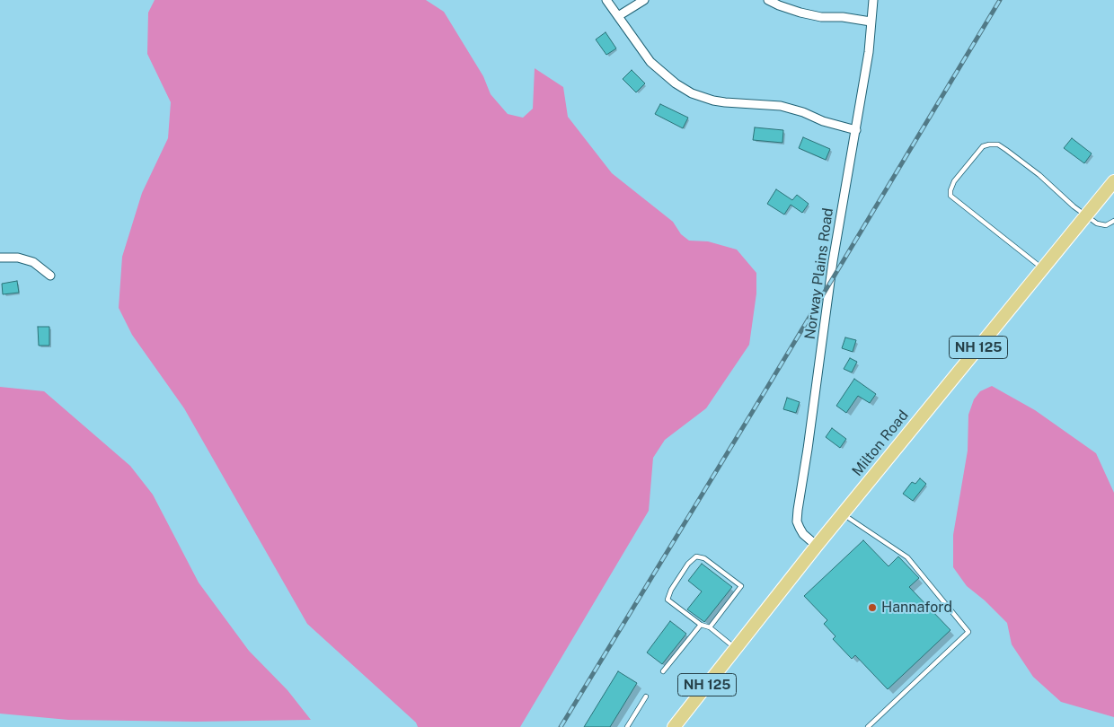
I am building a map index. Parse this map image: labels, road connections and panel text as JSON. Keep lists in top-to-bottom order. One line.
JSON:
{"streets":{"main road":["NH 125","Milton Road"],"street":["Norway Plains Road"]},"crossings":[["Norway Plains Road","Milton Road"]],"places":["Hannaford"]}
